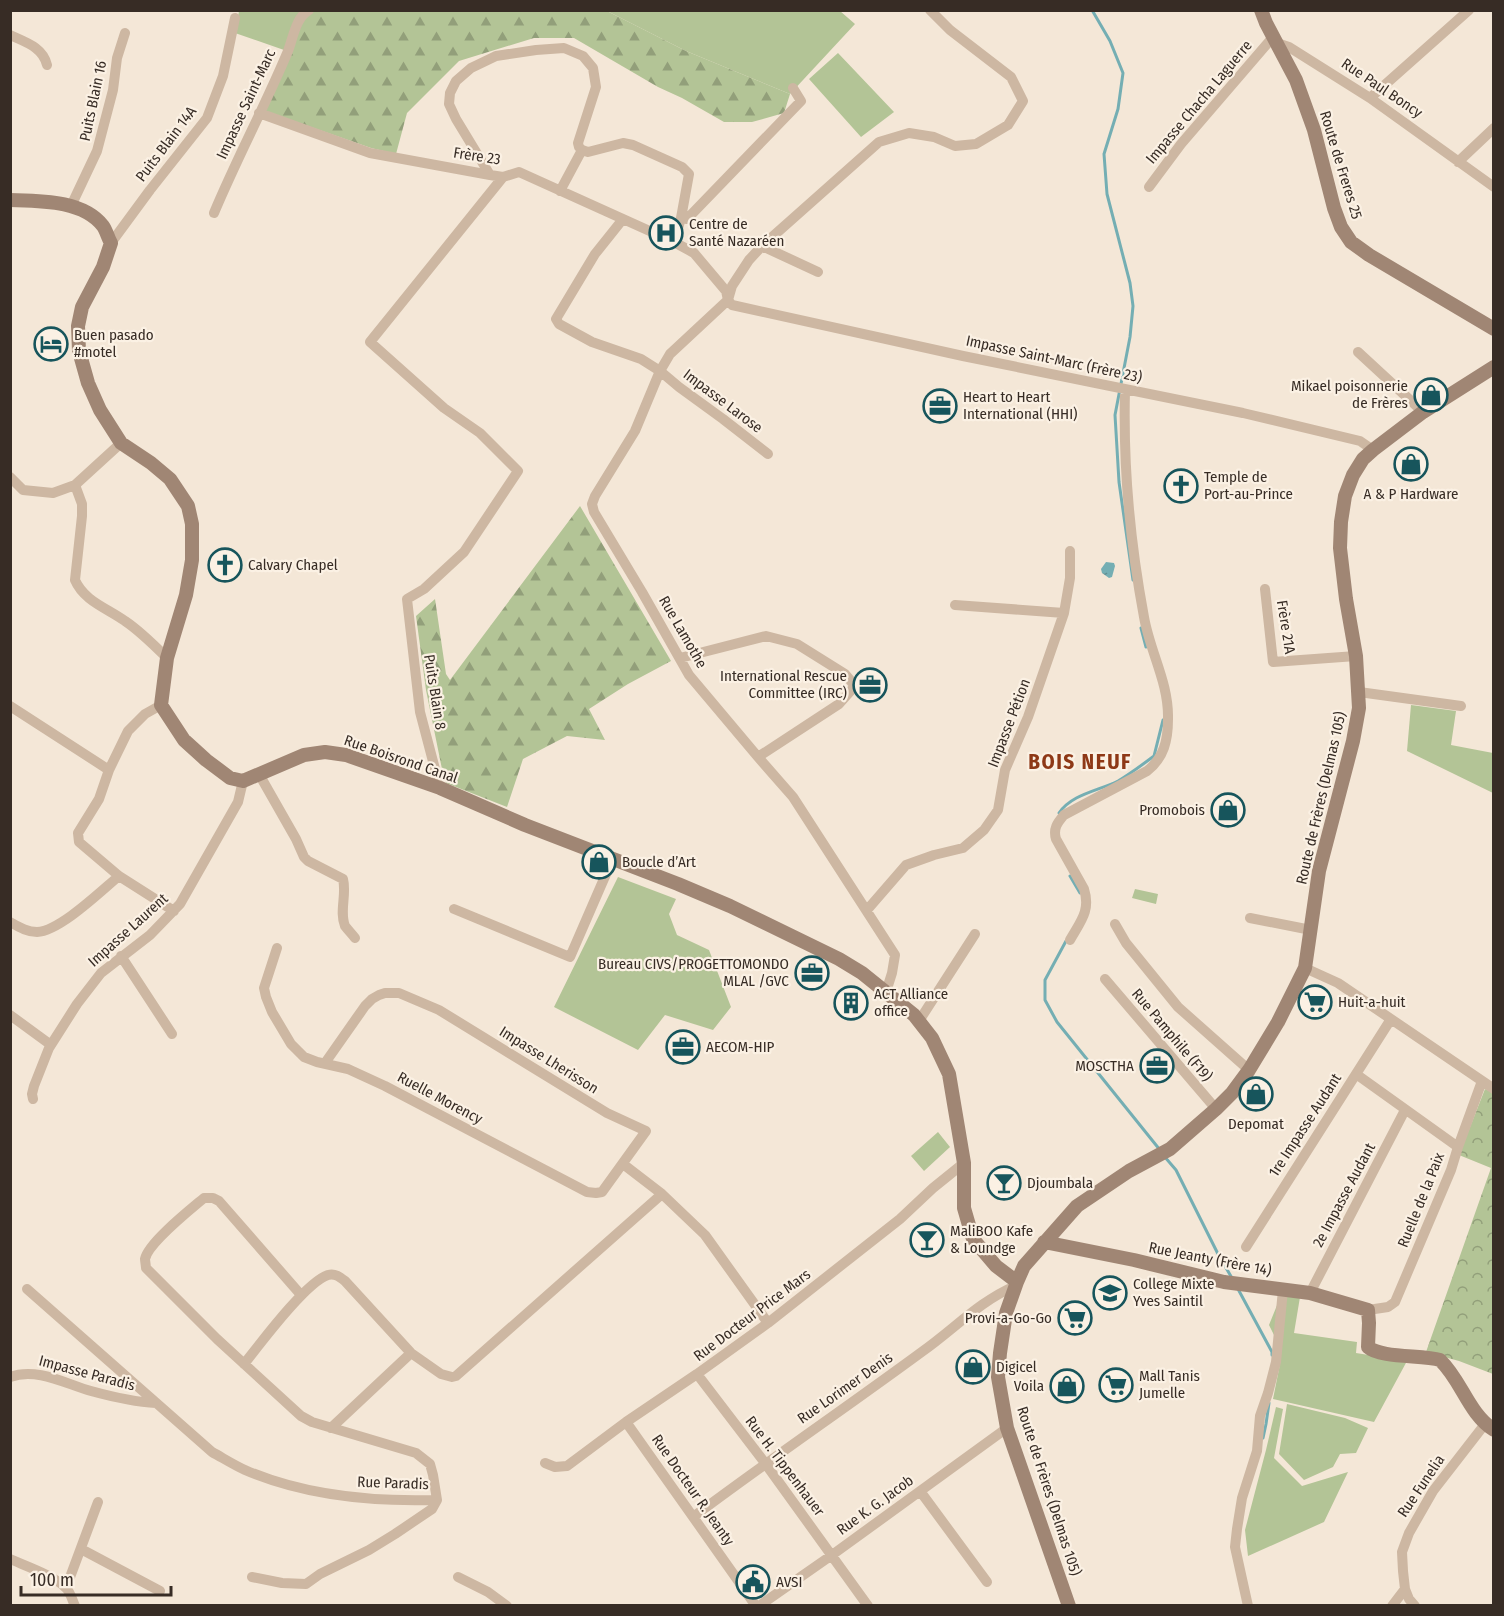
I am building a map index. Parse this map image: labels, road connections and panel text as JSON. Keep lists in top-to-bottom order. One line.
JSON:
{"streets":{"street":["Rue Paul Boncy","Puits Blain 16","Impasse Chacha Laguerre","Impasse Saint-Marc","Puits Blain 14A","Frère 23","Route de Freres 25","Impasse Saint-Marc (Frère 23)","Impasse Larose","Frère 21A","Rue Lamothe","Puits Blain 8","Impasse Pétion","Rue Boisrond Canal","Route de Frères (Delmas 105)","Impasse Laurent","Rue Pamphile (F19)","Impasse Lherisson","Ruelle Morency","1re Impasse Audant","2e Impasse Audant","Ruelle de la Paix","Rue Jeanty (Frère 14)","Rue Docteur Price Mars","Impasse Paradis","Rue Lorimer Denis","Rue H. Tippenhauer","Rue Paradis","Rue Funelia","Rue Docteur R. Jeanty","Rue K. G. Jacob"]},"crossings":[["Rue Paul Boncy","Impasse Chacha Laguerre"],["Rue Paul Boncy","Route de Freres 25"],["Impasse Chacha Laguerre","Route de Freres 25"],["Impasse Saint-Marc","Frère 23"],["Frère 23","Impasse Saint-Marc (Frère 23)"],["Frère 23","Impasse Larose"],["Frère 23","Rue Lamothe"],["Frère 23","Puits Blain 8"],["Impasse Saint-Marc (Frère 23)","Rue Lamothe"],["Impasse Saint-Marc (Frère 23)","Route de Frères (Delmas 105)"],["Impasse Larose","Rue Lamothe"],["Frère 21A","Route de Frères (Delmas 105)"],["Rue Lamothe","Impasse Pétion"],["Rue Lamothe","Rue Boisrond Canal"],["Puits Blain 8","Rue Boisrond Canal"],["Rue Boisrond Canal","Route de Frères (Delmas 105)"],["Rue Boisrond Canal","Impasse Laurent"],["Rue Boisrond Canal","Rue Docteur Price Mars"],["Rue Boisrond Canal","Rue Lorimer Denis"],["Route de Frères (Delmas 105)","Rue Pamphile (F19)"],["Route de Frères (Delmas 105)","Rue Jeanty (Frère 14)"],["Route de Frères (Delmas 105)","Rue Lorimer Denis"],["Route de Frères (Delmas 105)","Rue K. G. Jacob"],["Impasse Lherisson","Ruelle Morency"],["2e Impasse Audant","Rue Jeanty (Frère 14)"],["Ruelle de la Paix","Rue Jeanty (Frère 14)"],["Rue Docteur Price Mars","Rue H. Tippenhauer"],["Rue Docteur Price Mars","Rue Docteur R. Jeanty"],["Impasse Paradis","Rue Paradis"],["Rue Lorimer Denis","Rue H. Tippenhauer"],["Rue Lorimer Denis","Rue Docteur R. Jeanty"],["Rue H. Tippenhauer","Rue K. G. Jacob"],["Rue Docteur R. Jeanty","Rue K. G. Jacob"]],"districts":["BOIS NEUF"],"places":{"hospital":["Centre de Santé Nazaréen"],"hotel":["Buen pasado #motel"],"shop":["Mikael poisonnerie de Frères","A & P Hardware","Promobois","Boucle d’Art","Depomat","Digicel","Voila"],"office":["Heart to Heart International (HHI)","International Rescue Committee (IRC)","Bureau CIVS/PROGETTOMONDO MLAL /GVC","AECOM-HIP","MOSCTHA"],"church":["Temple de Port-au-Prince","Calvary Chapel"],"supermarket":["Huit-a-huit","Provi-a-Go-Go","Mall Tanis Jumelle"],"building":["ACT Alliance office"],"bar":["Djoumbala","MaliBOO Kafe & Loundge"],"school or university":["College Mixte Yves Saintil"],"public building":["AVSI"]},"scale_bar":"100 m"}
